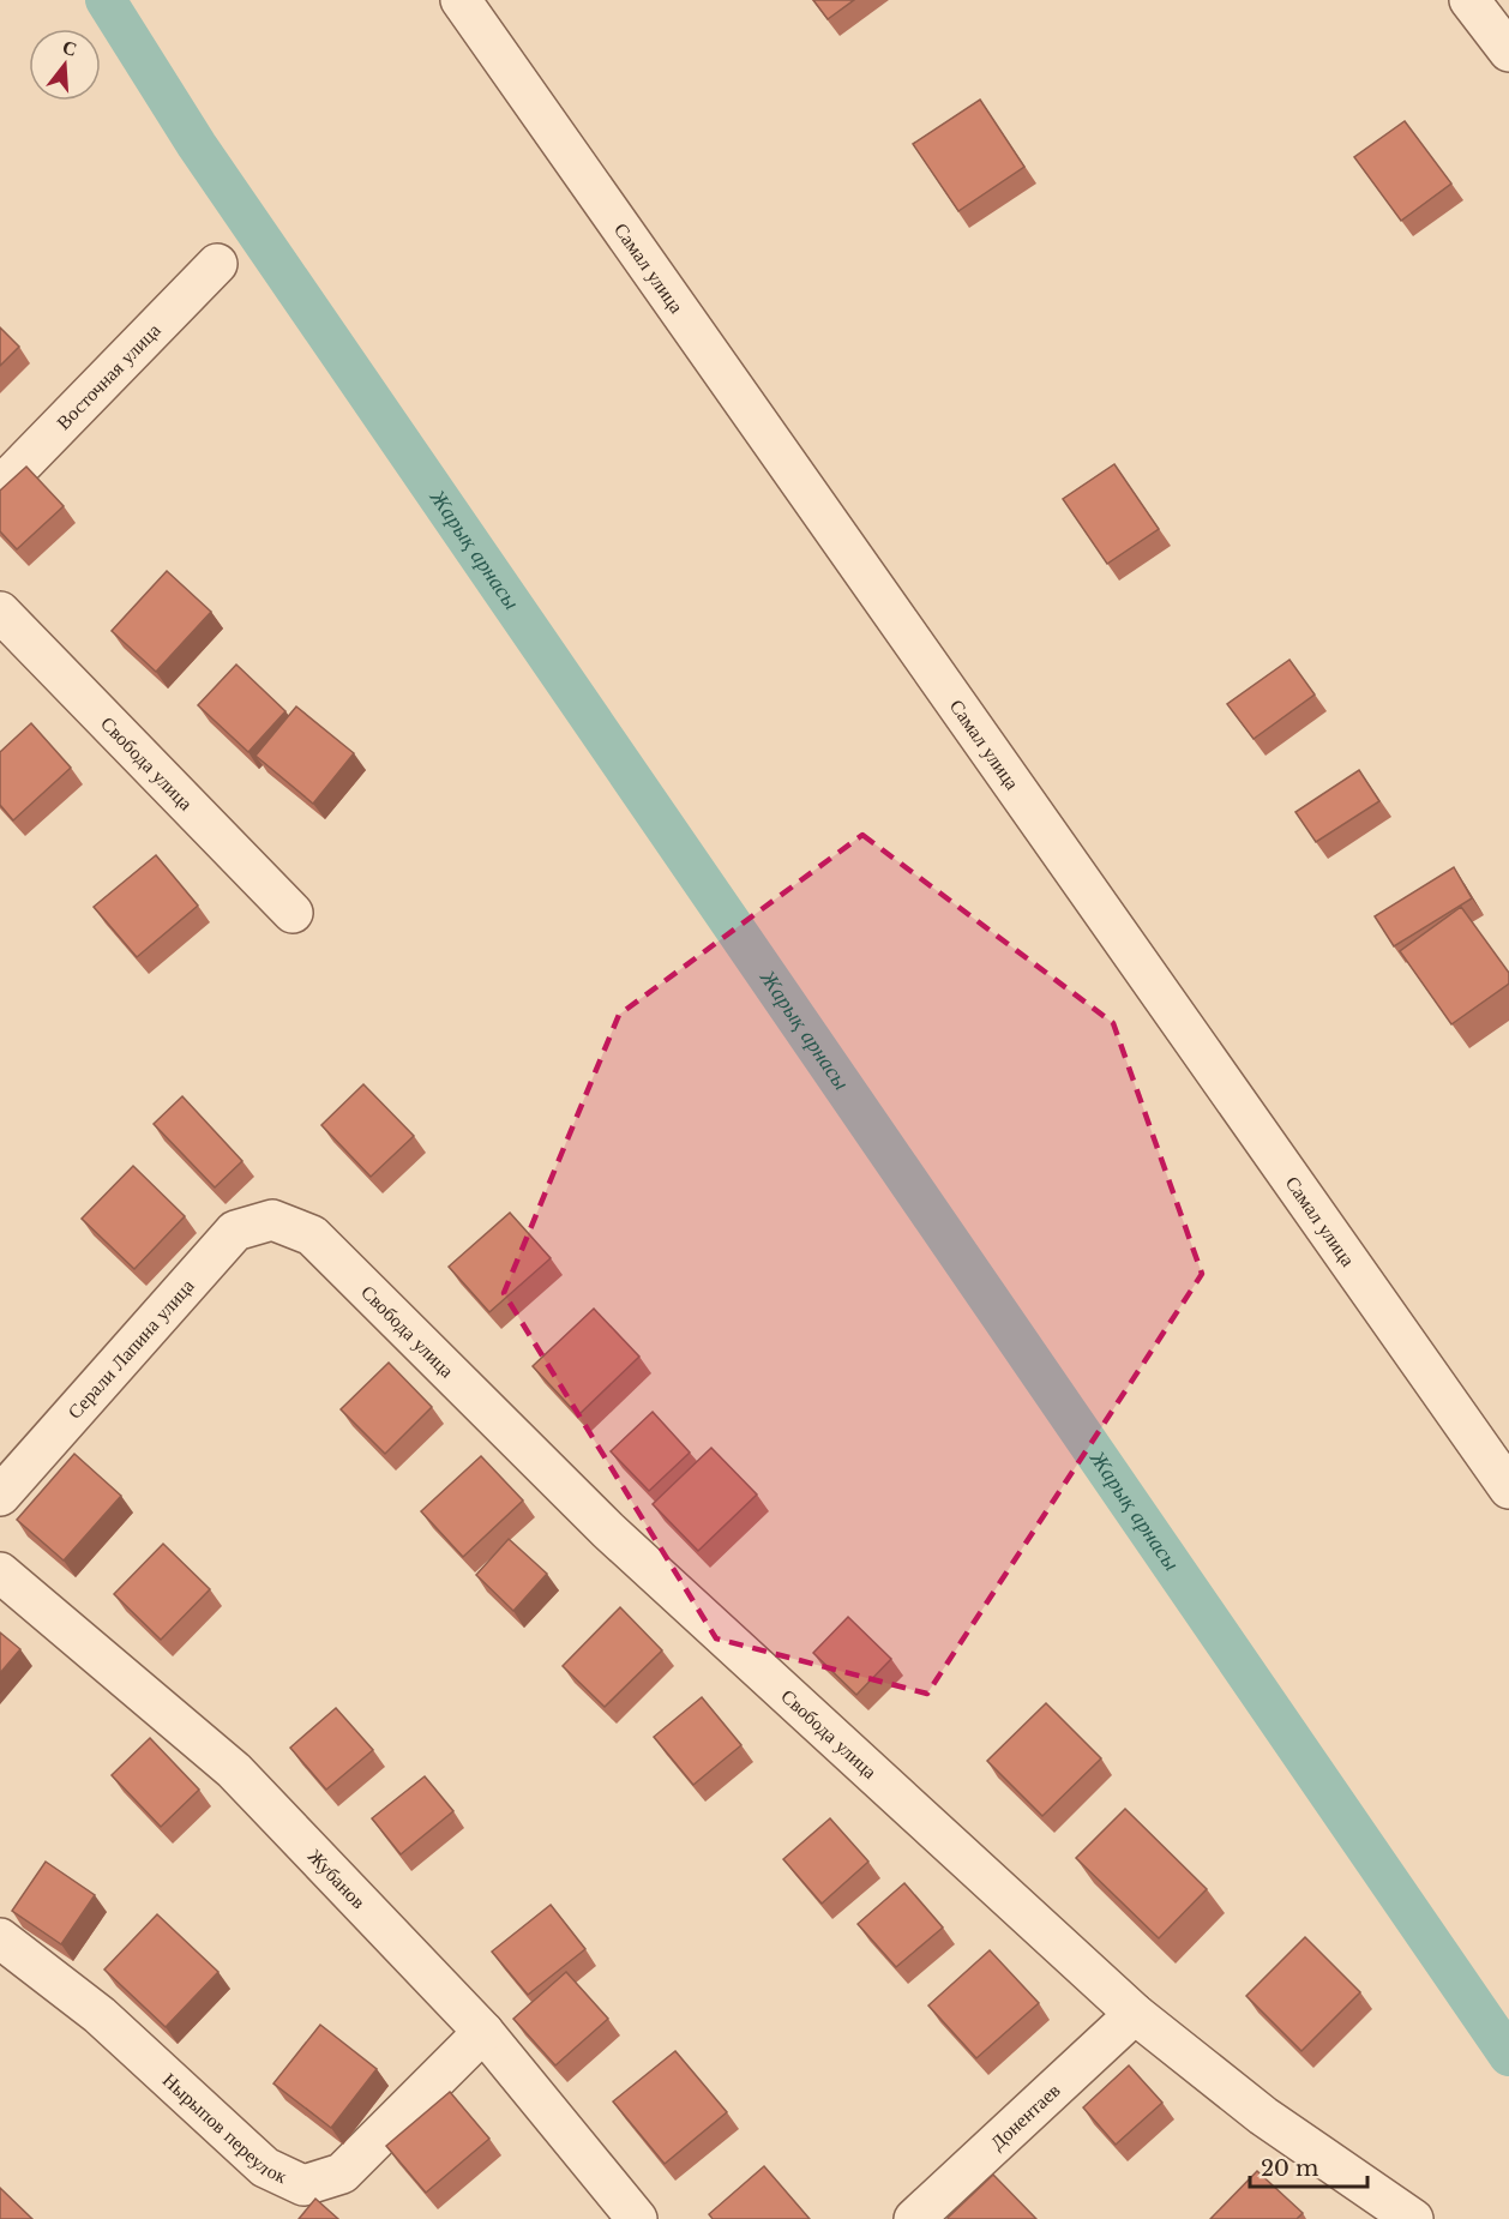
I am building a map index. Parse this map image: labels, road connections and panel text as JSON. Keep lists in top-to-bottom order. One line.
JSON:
{"streets":{"street":["Самал улица","Восточная улица","Свобода улица","Серали Лапина улица","Жубанов","Донентаев","Нырыпов переулок"]},"crossings":[["Свобода улица","Серали Лапина улица"],["Свобода улица","Донентаев"],["Жубанов","Нырыпов переулок"]],"water":["Жарық арнасы"],"scale_bar":"20 m","north":"top"}
